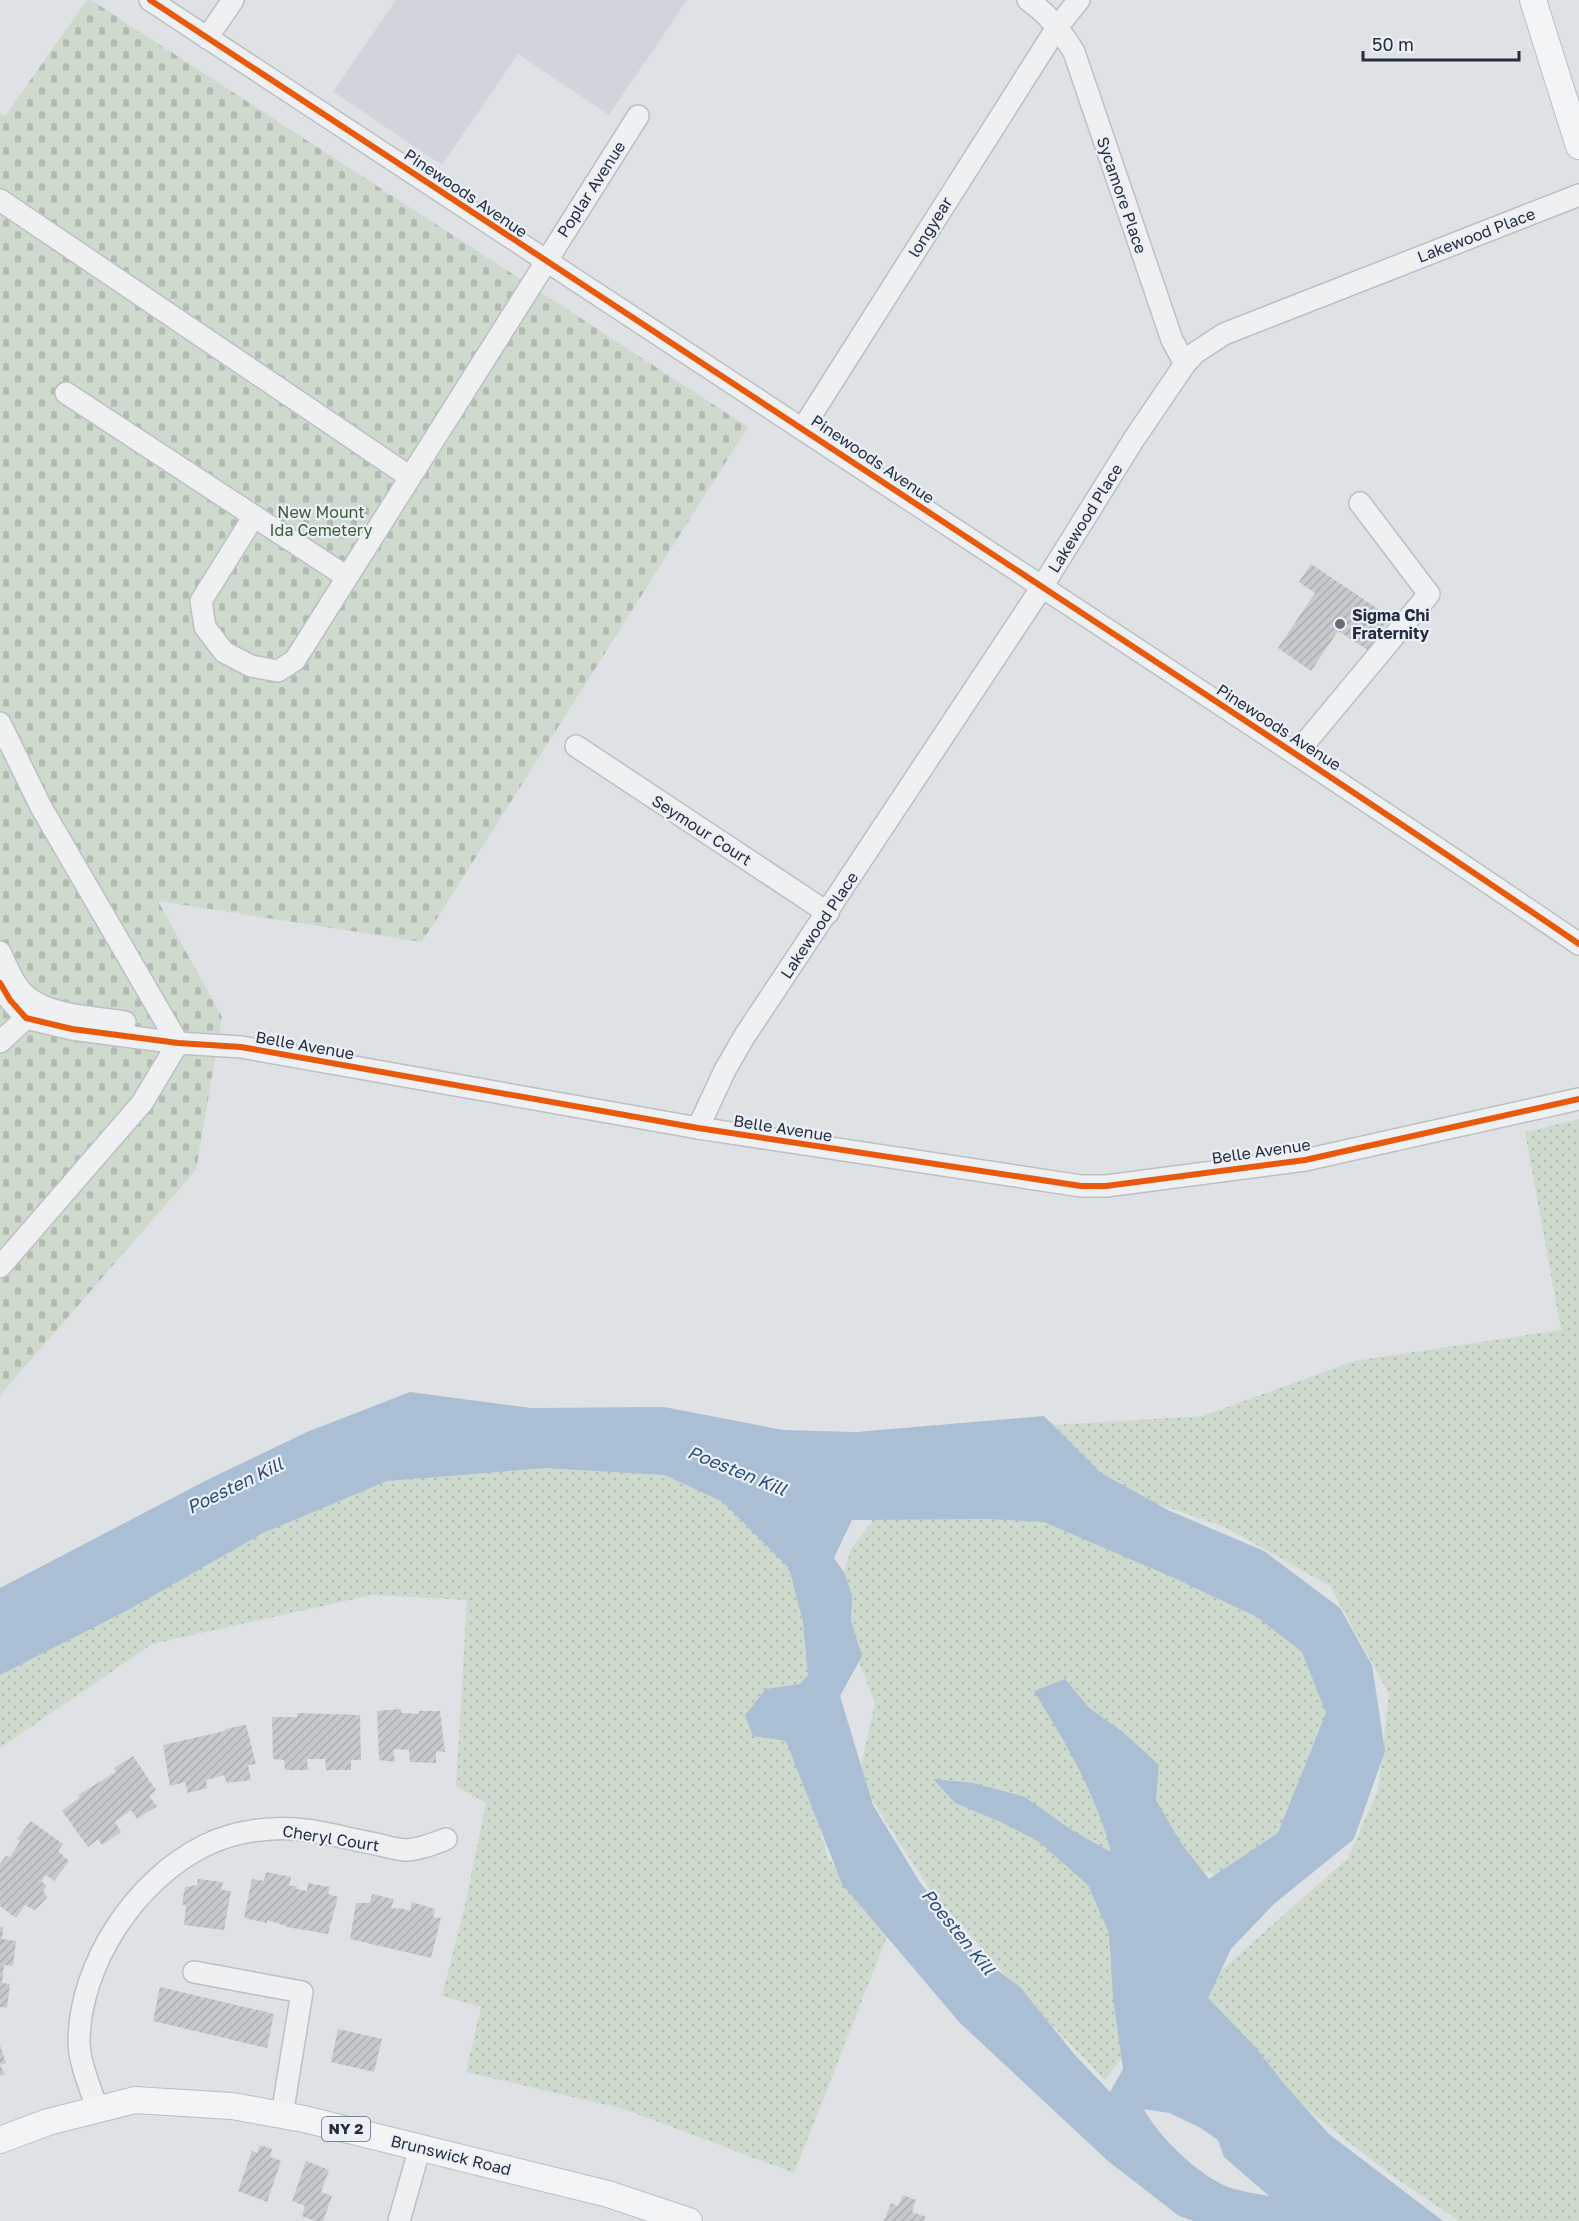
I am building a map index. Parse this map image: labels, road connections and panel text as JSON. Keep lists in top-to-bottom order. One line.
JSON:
{"streets":{"main road":["NY 2","Brunswick Road"],"street":["Poplar Avenue","Pinewoods Avenue","Sycamore Place","longyear","Lakewood Place","Seymour Court","Belle Avenue","Cheryl Court"]},"crossings":[["Poplar Avenue","Pinewoods Avenue"],["Pinewoods Avenue","longyear"],["Pinewoods Avenue","Lakewood Place"],["Sycamore Place","longyear"],["Sycamore Place","Lakewood Place"],["Lakewood Place","Seymour Court"],["Lakewood Place","Belle Avenue"],["Cheryl Court","Brunswick Road"]],"water":["Poesten Kill"],"parks":["New Mount Ida Cemetery"],"places":["Sigma Chi Fraternity"],"scale_bar":"50 m"}
